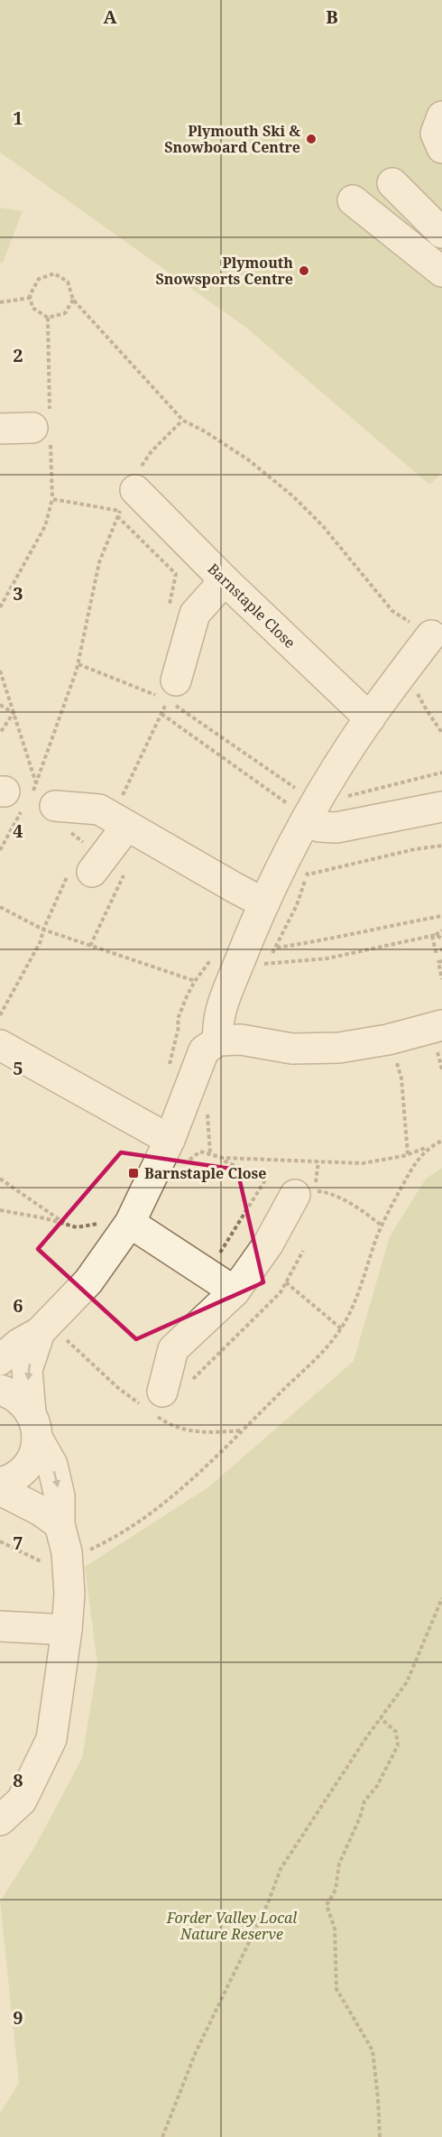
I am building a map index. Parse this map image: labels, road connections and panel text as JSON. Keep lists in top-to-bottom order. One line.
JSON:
{"streets":{"street":["Barnstaple Close"]},"parks":["Forder Valley Local Nature Reserve"],"places":{"other":["Plymouth Ski & Snowboard Centre","Plymouth Snowsports Centre"],"transit":["Barnstaple Close"]},"grid":{"columns":["A","B"],"rows":["1","2","3","4","5","6","7","8","9"]}}
